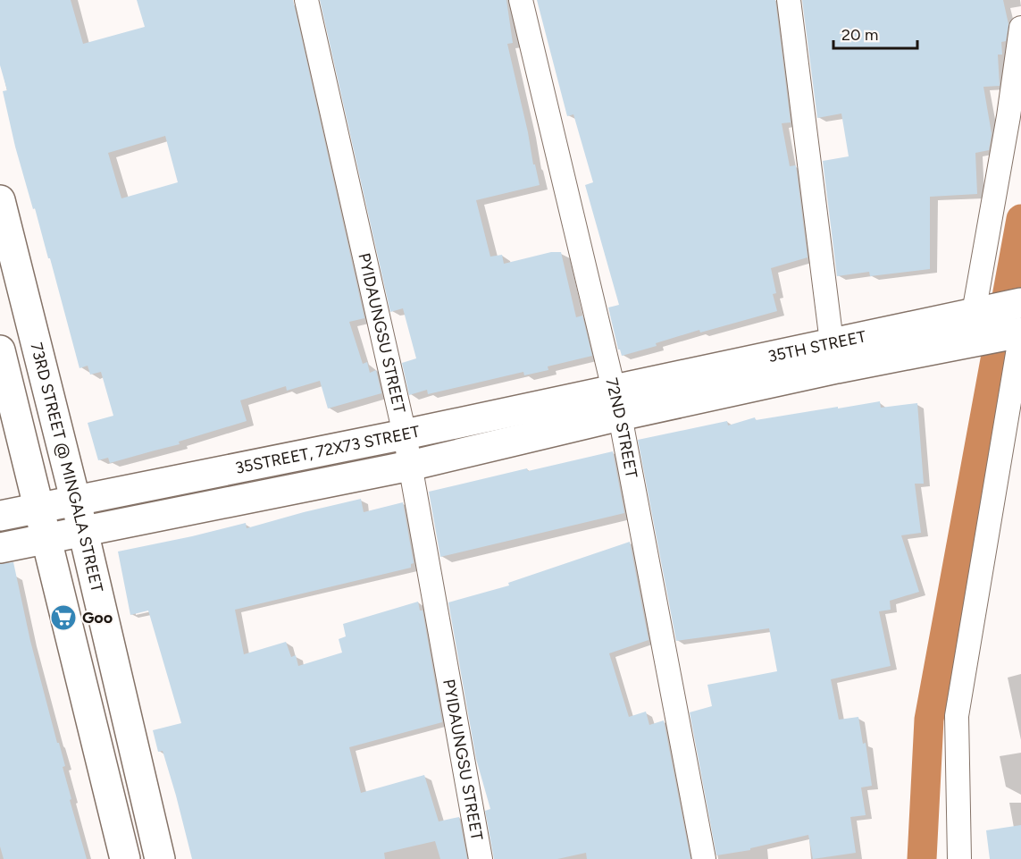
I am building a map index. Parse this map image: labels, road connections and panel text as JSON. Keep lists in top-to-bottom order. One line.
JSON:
{"streets":{"main road":["35TH STREET","35STREET, 72X73 STREET","73RD STREET @ MINGALA STREET"],"street":["PYIDAUNGSU STREET","72ND STREET"]},"crossings":[["PYIDAUNGSU STREET","35STREET, 72X73 STREET"],["35TH STREET","72ND STREET"],["35TH STREET","35STREET, 72X73 STREET"],["72ND STREET","35STREET, 72X73 STREET"],["35STREET, 72X73 STREET","73RD STREET @ MINGALA STREET"]],"places":{"supermarket":["Goo"]},"scale_bar":"20 m"}
